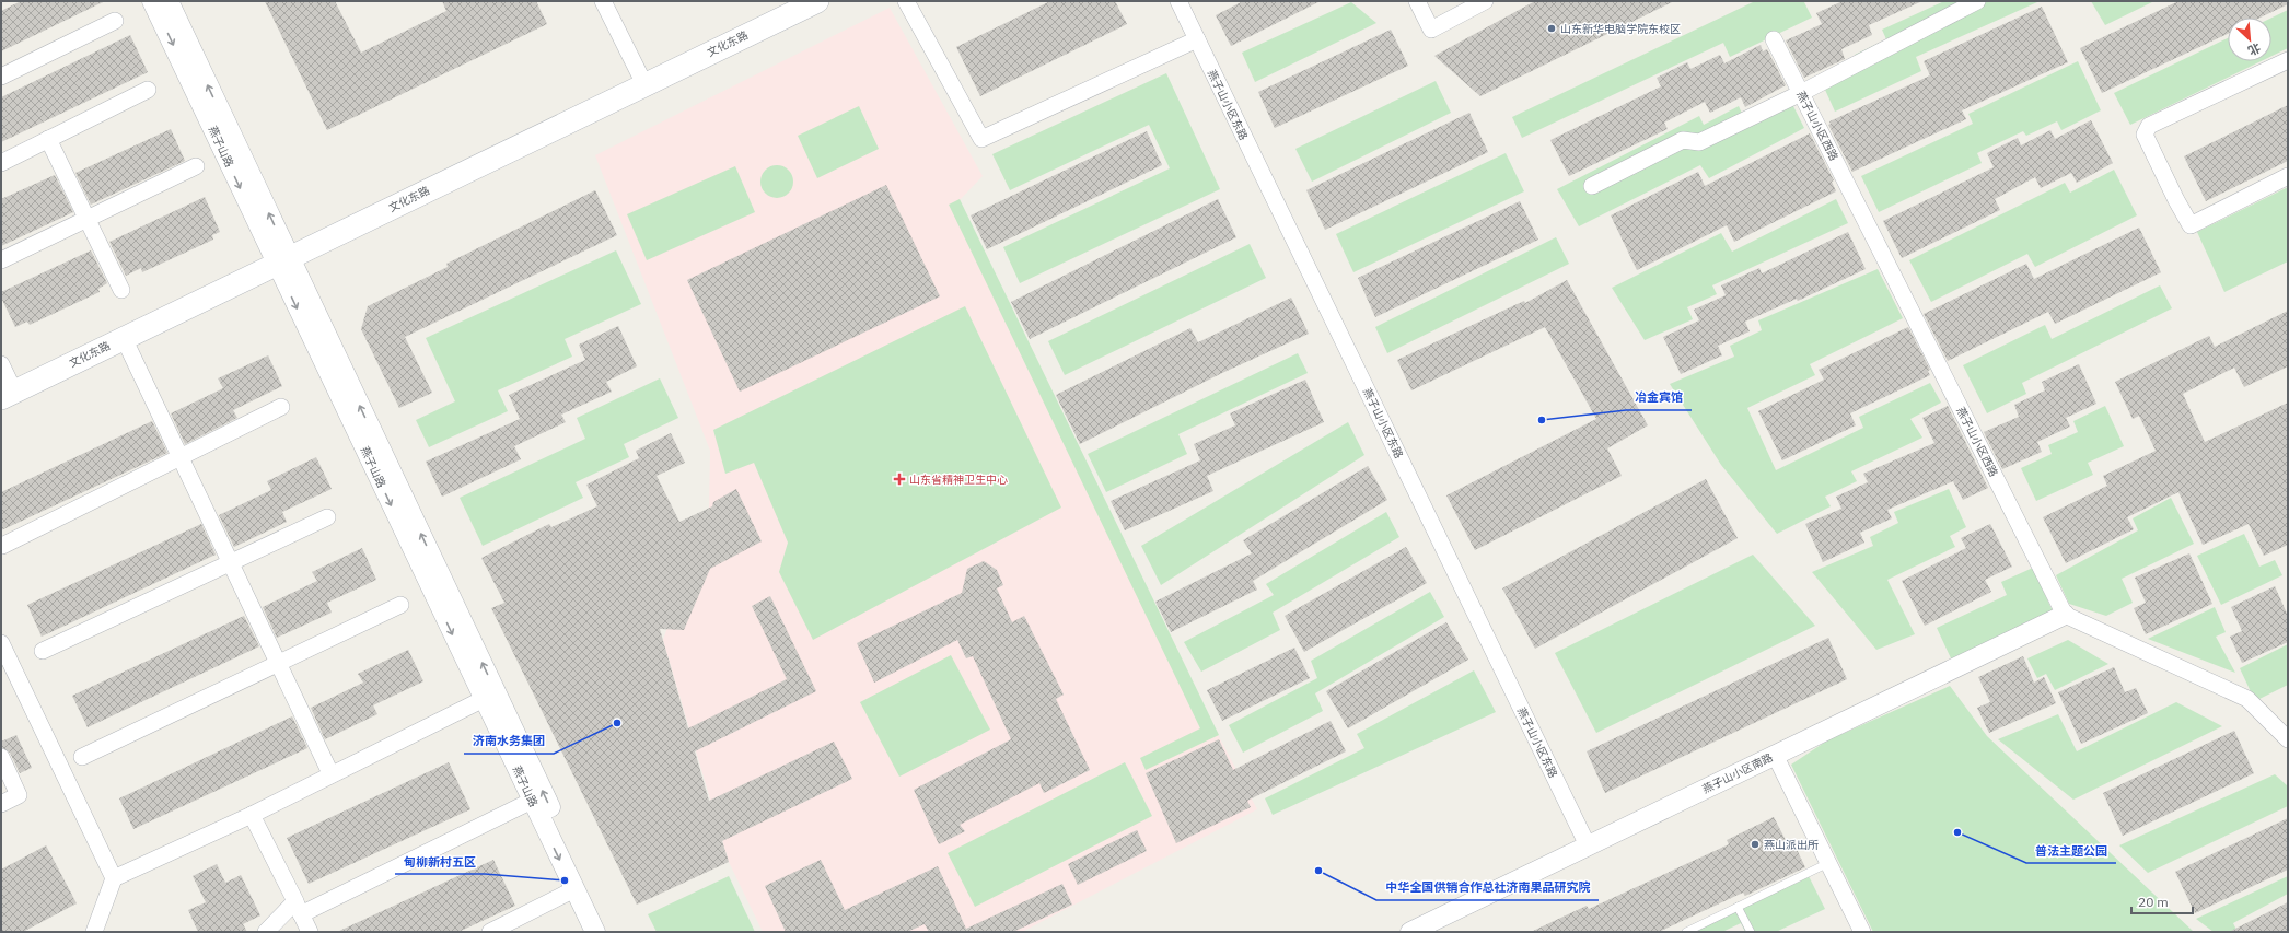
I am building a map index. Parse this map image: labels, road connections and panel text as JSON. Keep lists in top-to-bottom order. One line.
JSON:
{"streets":{"main road":["文化东路"],"street":["燕子山小区东路","燕子山小区西路","燕子山路","燕子山小区南路"]},"crossings":[["文化东路","燕子山路"],["燕子山小区东路","燕子山小区南路"],["燕子山小区西路","燕子山小区南路"]],"places":{"other":["山东新华电脑学院东校区","冶金宾馆","济南水务集团","普法主题公园","燕山派出所","中华全国供销合作总社济南果品研究院","甸柳新村五区"],"health":["山东省精神卫生中心"]},"scale_bar":"20 m","north":"bottom right"}
